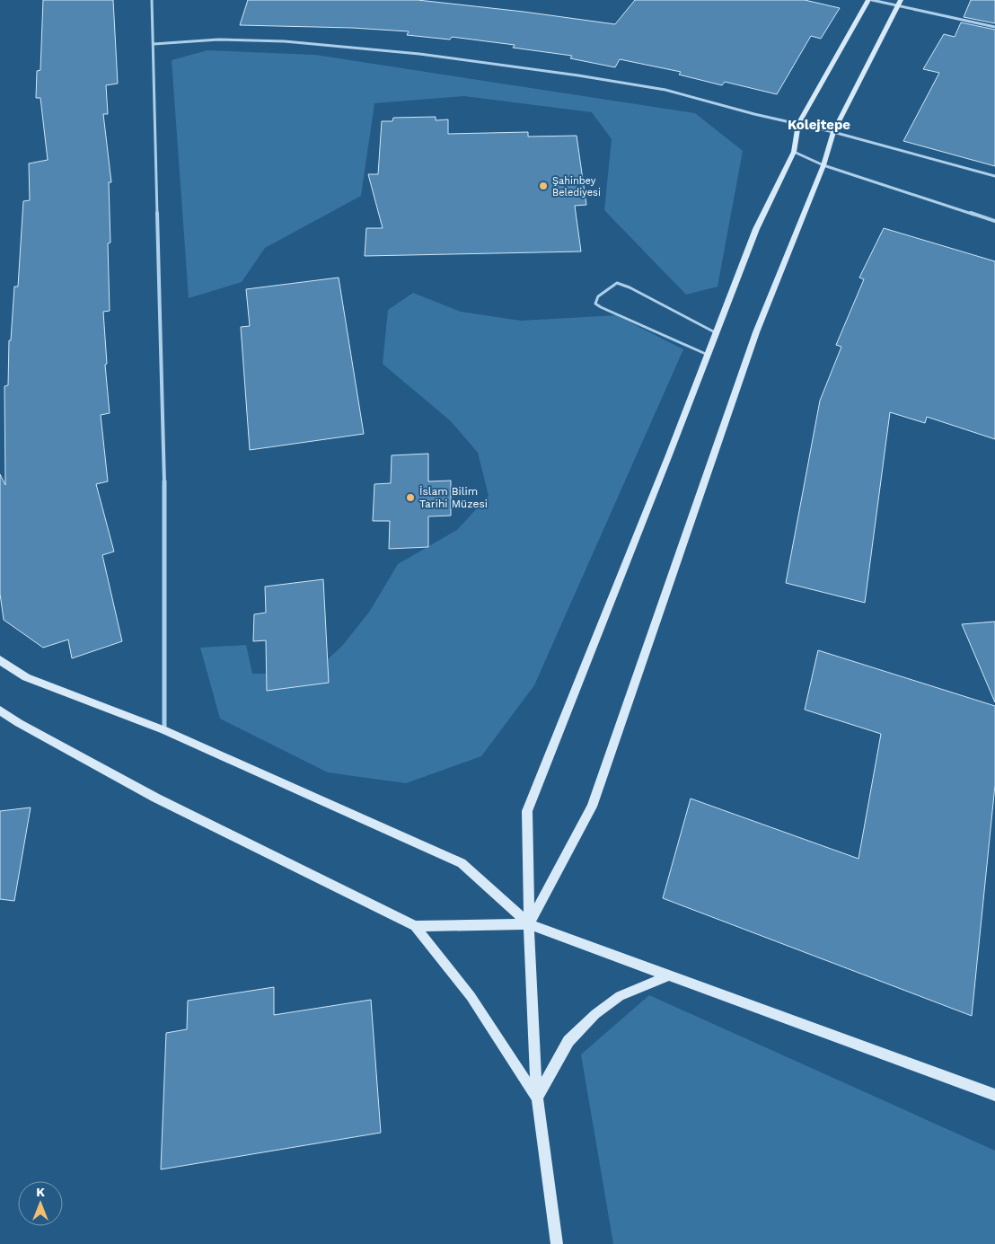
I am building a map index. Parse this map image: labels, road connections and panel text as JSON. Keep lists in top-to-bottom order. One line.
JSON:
{"districts":["Kolejtepe"],"places":["Şahinbey Belediyesi","İslam Bilim Tarihi Müzesi"],"north":"top"}
